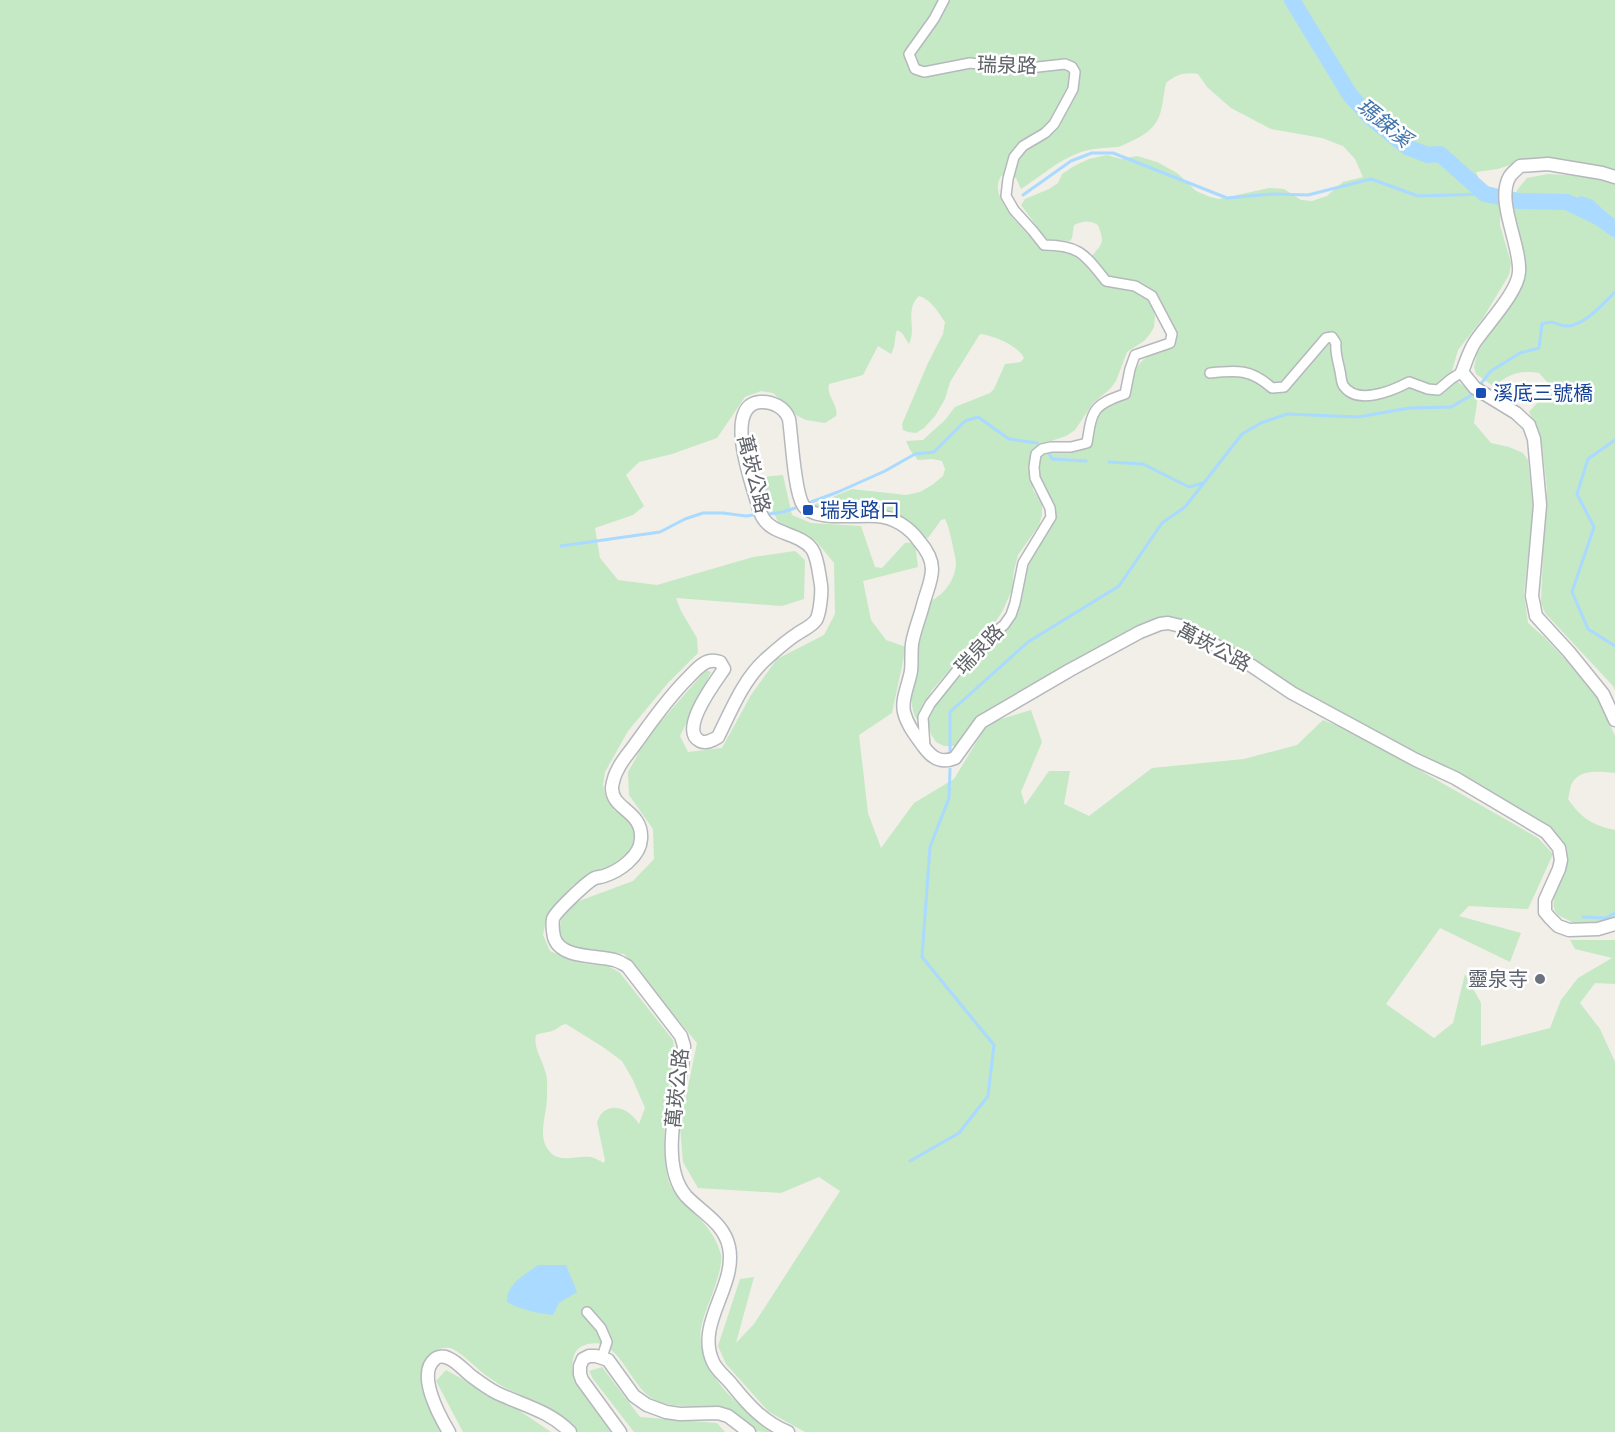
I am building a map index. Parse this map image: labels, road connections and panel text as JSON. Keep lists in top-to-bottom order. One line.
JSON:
{"streets":{"street":["瑞泉路","萬崁公路"]},"crossings":[["瑞泉路","萬崁公路"]],"water":["瑪鋉溪"],"places":{"transit":["溪底三號橋","瑞泉路口"],"other":["靈泉寺"]}}
